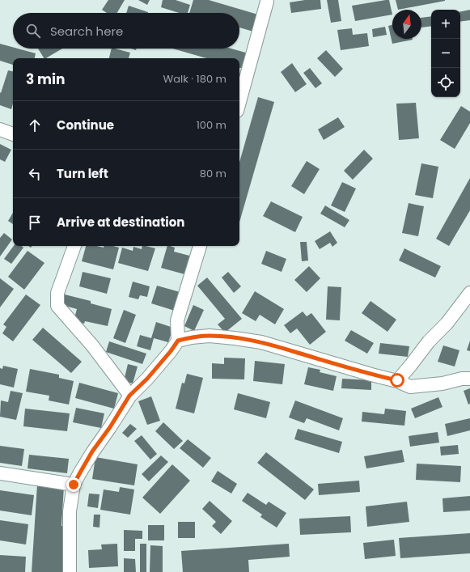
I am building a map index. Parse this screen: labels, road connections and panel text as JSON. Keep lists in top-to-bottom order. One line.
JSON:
{"north":"top","page":{"map_buttons":["+","−"],"search":"Search here","heading":["3 min","Walk · 180 m"],"list":[["Continue","100 m"],["Turn left","80 m"],"Arrive at destination"]}}
